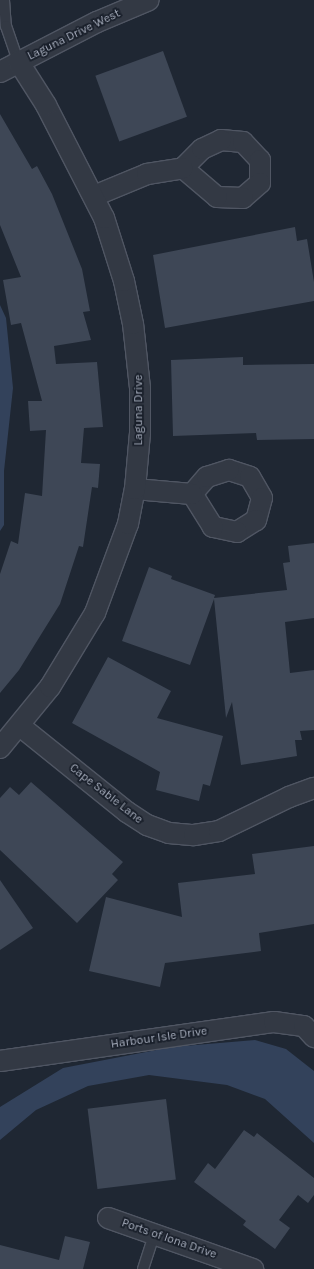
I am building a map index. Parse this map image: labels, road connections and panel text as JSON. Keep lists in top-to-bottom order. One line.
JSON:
{"streets":{"street":["Laguna Drive West","Laguna Drive","Cape Sable Lane","Harbour Isle Drive","Ports of Iona Drive"]},"crossings":[["Laguna Drive West","Laguna Drive"],["Laguna Drive","Cape Sable Lane"]]}
